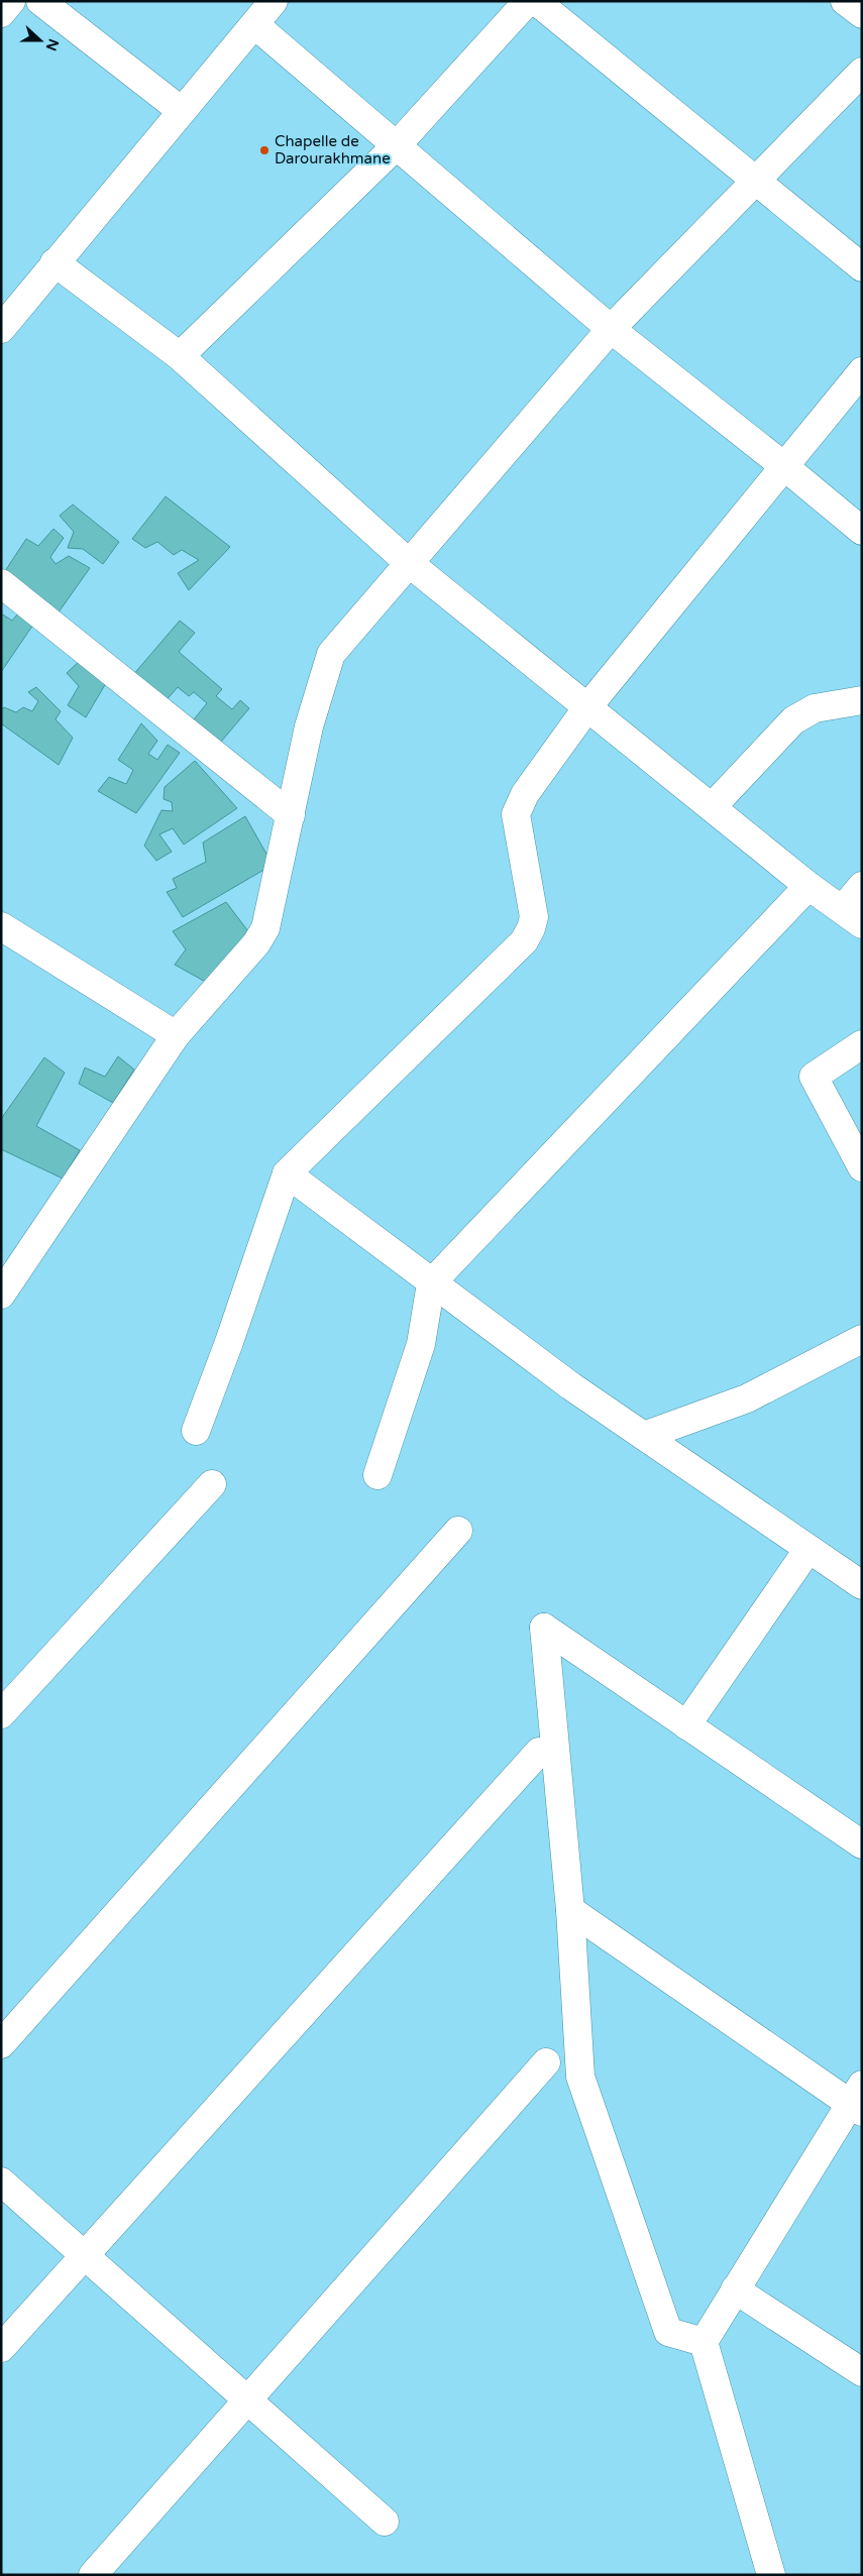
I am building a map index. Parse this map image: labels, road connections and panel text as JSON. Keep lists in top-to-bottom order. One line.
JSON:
{"places":["Chapelle de Darourakhmane"],"north":"right"}
